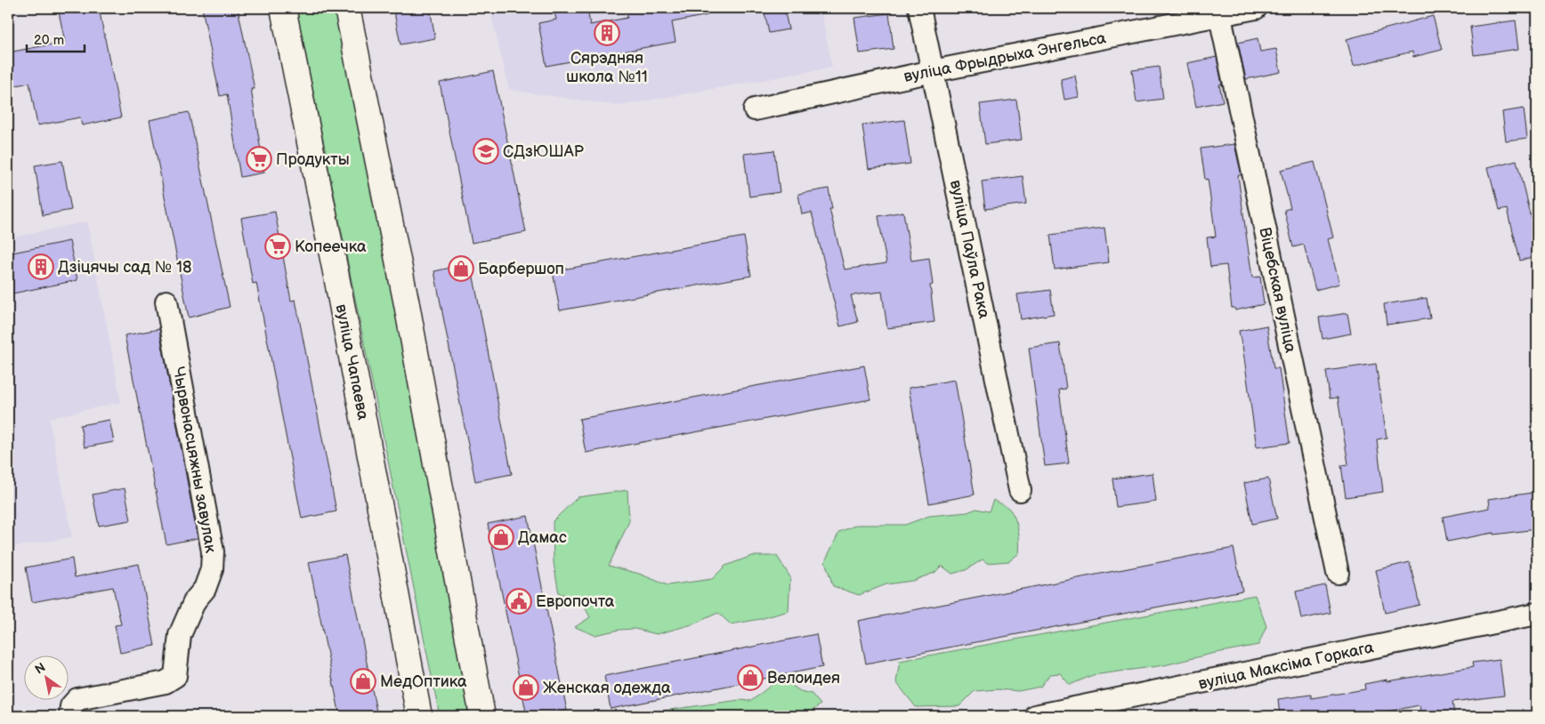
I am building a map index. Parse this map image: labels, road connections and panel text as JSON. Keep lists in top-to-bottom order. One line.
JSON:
{"streets":{"main road":["вуліца Чапаева"],"street":["вуліца Фрыдрыха Энгельса","вуліца Паўла Рака","Віцебская вуліца","Чырвонасцяжны завулак","вуліца Максіма Горкага"]},"crossings":[["вуліца Фрыдрыха Энгельса","вуліца Паўла Рака"],["вуліца Фрыдрыха Энгельса","Віцебская вуліца"]],"places":{"building":["Сярэдняя школа №11","Дзіцячы сад № 18"],"school or university":["СДзЮШАР"],"supermarket":["Продукты","Копеечка"],"shop":["Барбершоп","Дамас","Велоидея","МедОптика","Женская одежда"],"public building":["Европочта"]},"scale_bar":"20 m","north":"top left"}
